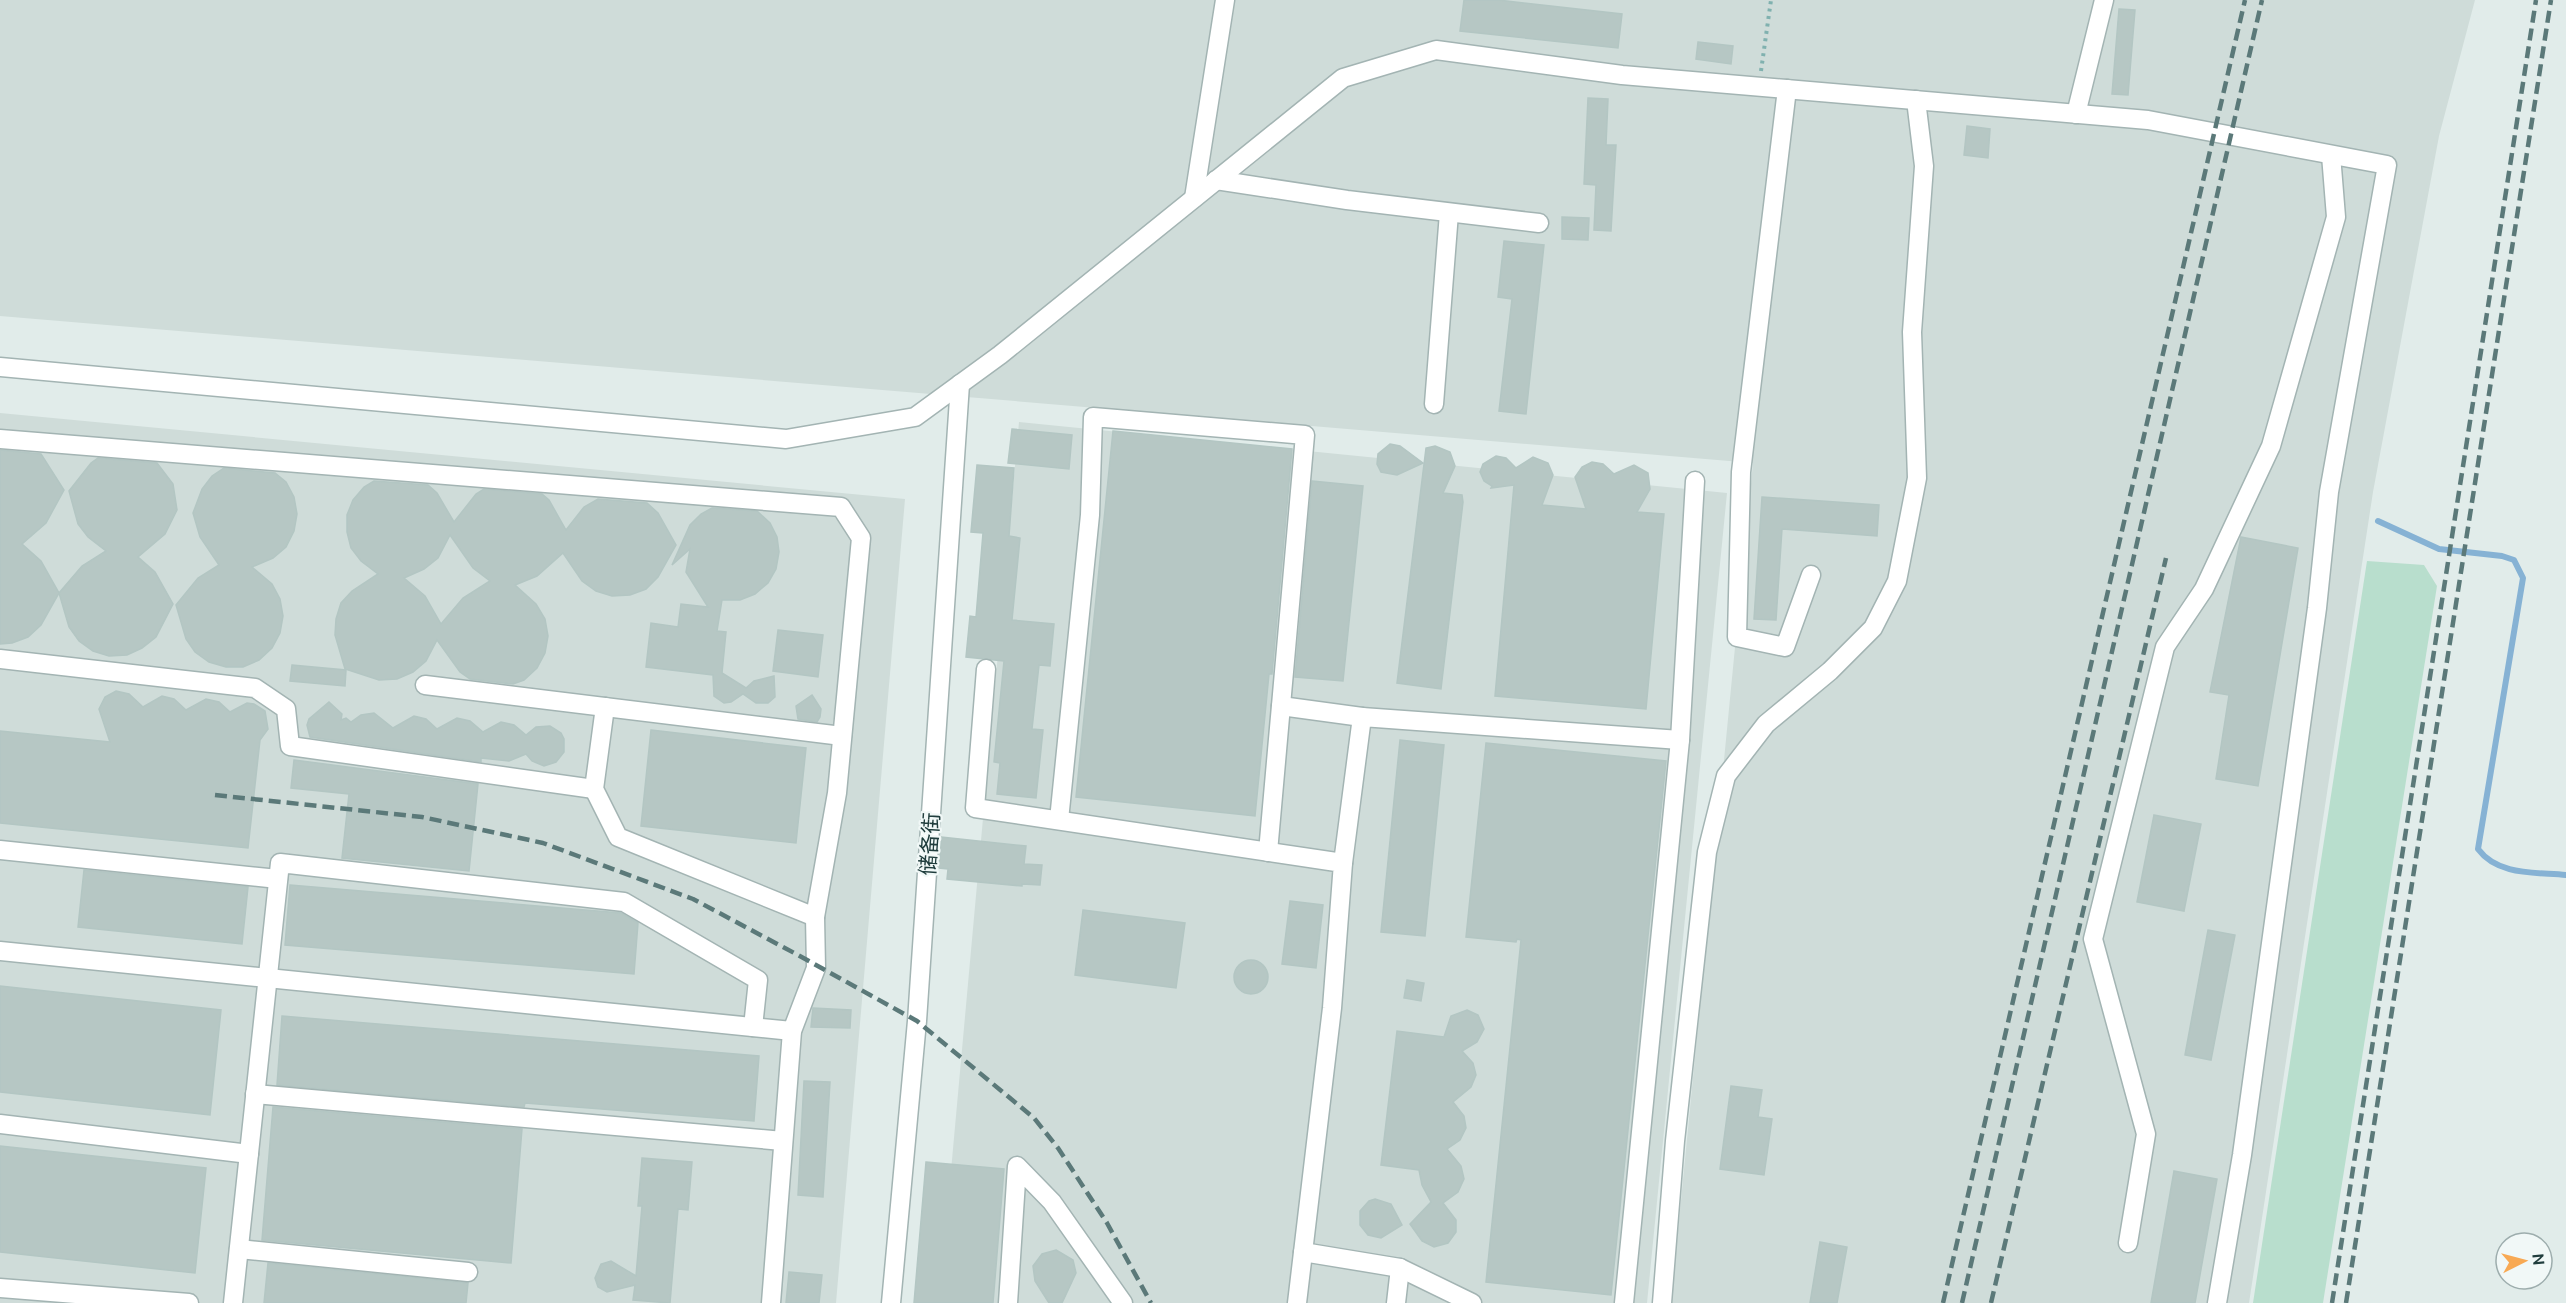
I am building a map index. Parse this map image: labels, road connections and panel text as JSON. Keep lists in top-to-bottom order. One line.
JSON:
{"streets":{"street":["储备街"]},"north":"right"}
